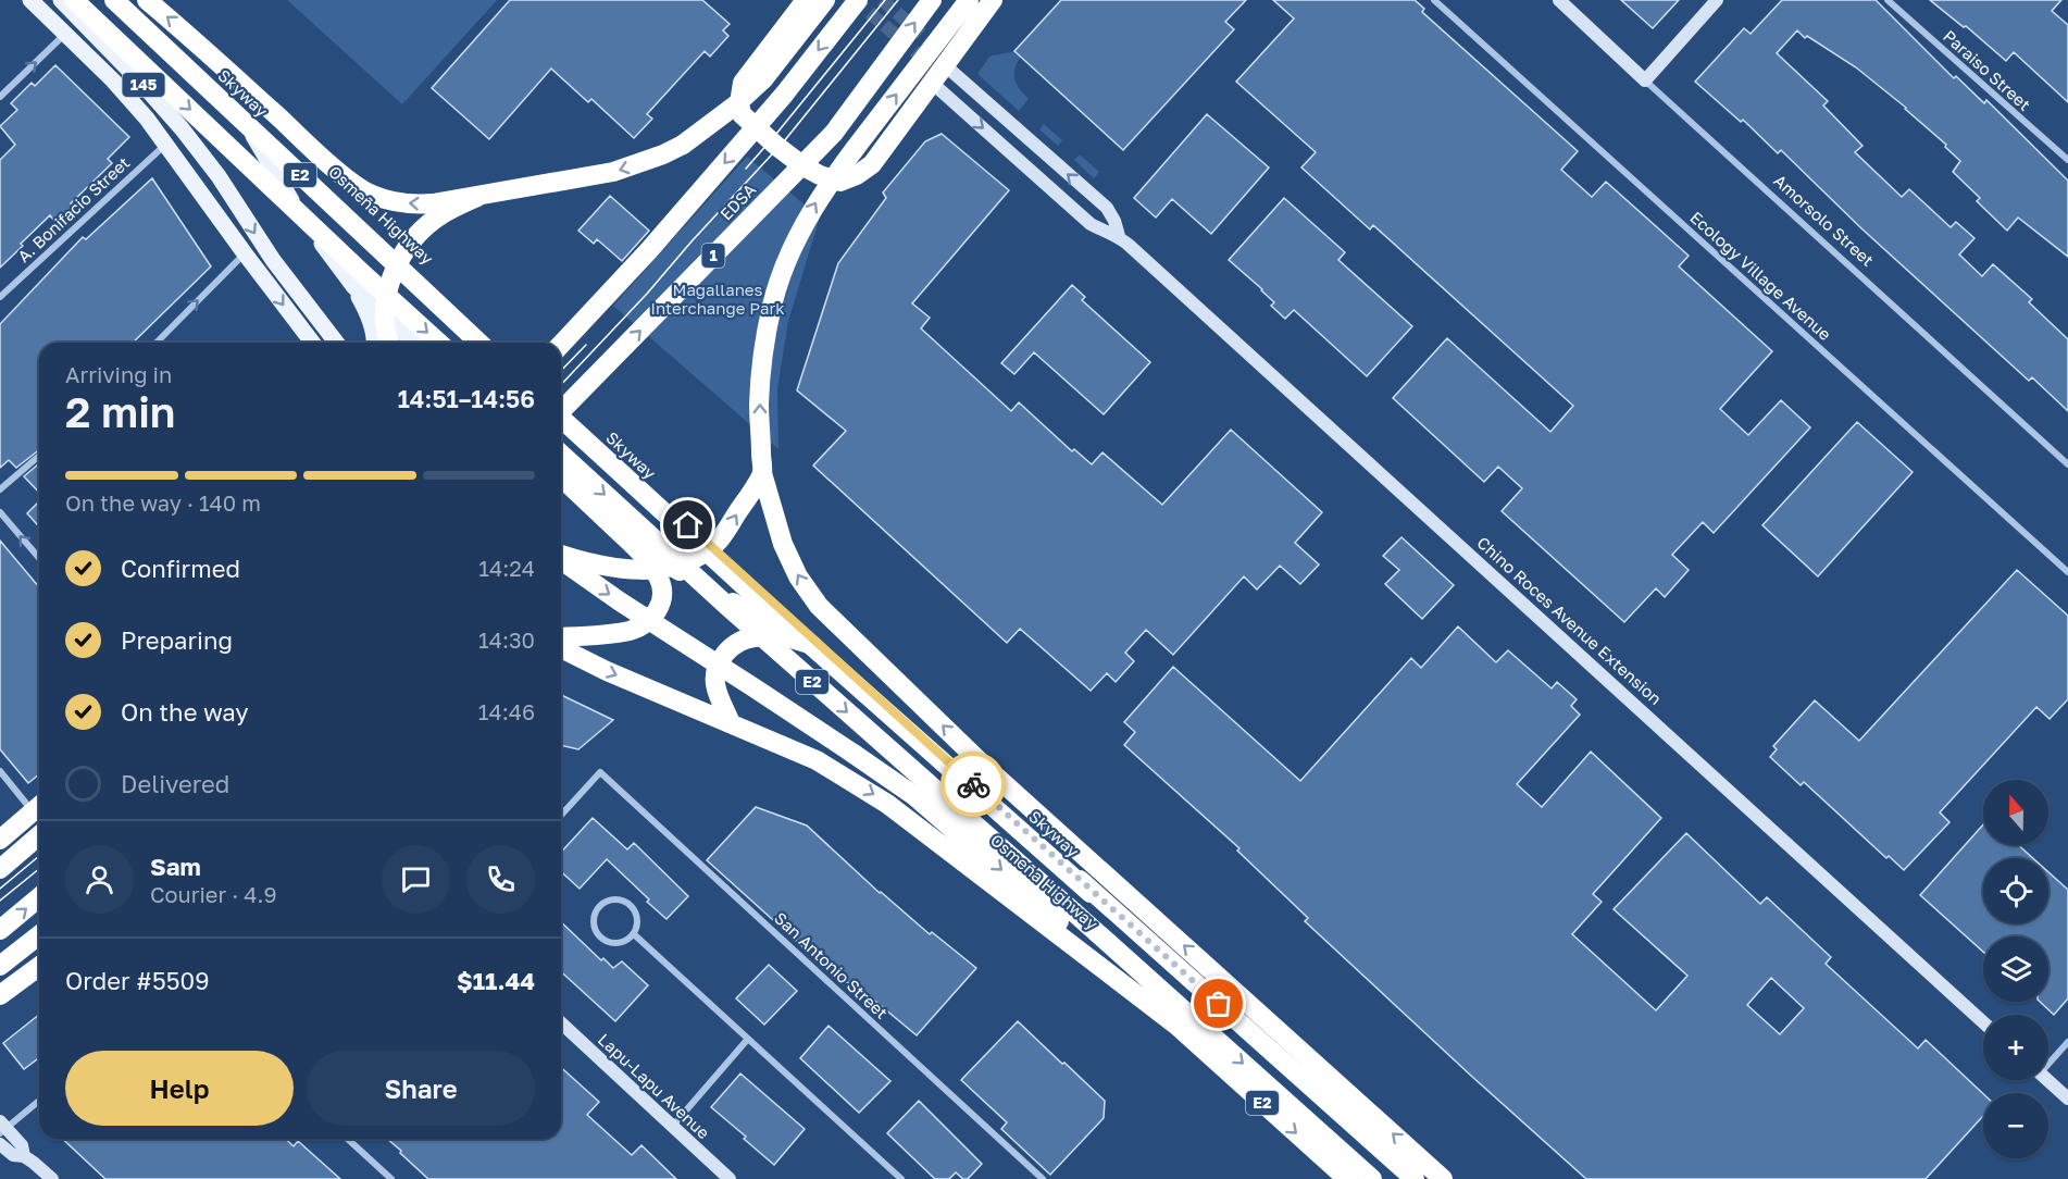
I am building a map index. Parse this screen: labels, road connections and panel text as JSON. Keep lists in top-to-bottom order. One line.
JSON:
{"streets":{"highway":["Skyway","E2","EDSA","Osmeña Highway","1"],"main road":["145","Amorsolo Street","Chino Roces Avenue Extension","Lapu-Lapu Avenue"],"street":["Paraiso Street","A. Bonifacio Street","Ecology Village Avenue","San Antonio Street"]},"crossings":[["Skyway","E2"],["E2","Osmeña Highway"],["EDSA","1"]],"parks":["Magallanes Interchange Park"],"north":"top","page":{"heading":["2 min","Arriving in","14:51–14:56"],"panel":["Sam","Courier · 4.9","Order #5509","$11.44"],"bar":"On the way · 140 m","list":[["Confirmed","14:24"],["Preparing","14:30"],["On the way","14:46"],"Delivered"],"map_buttons":["+","−"],"buttons":["Help","Share"]}}
